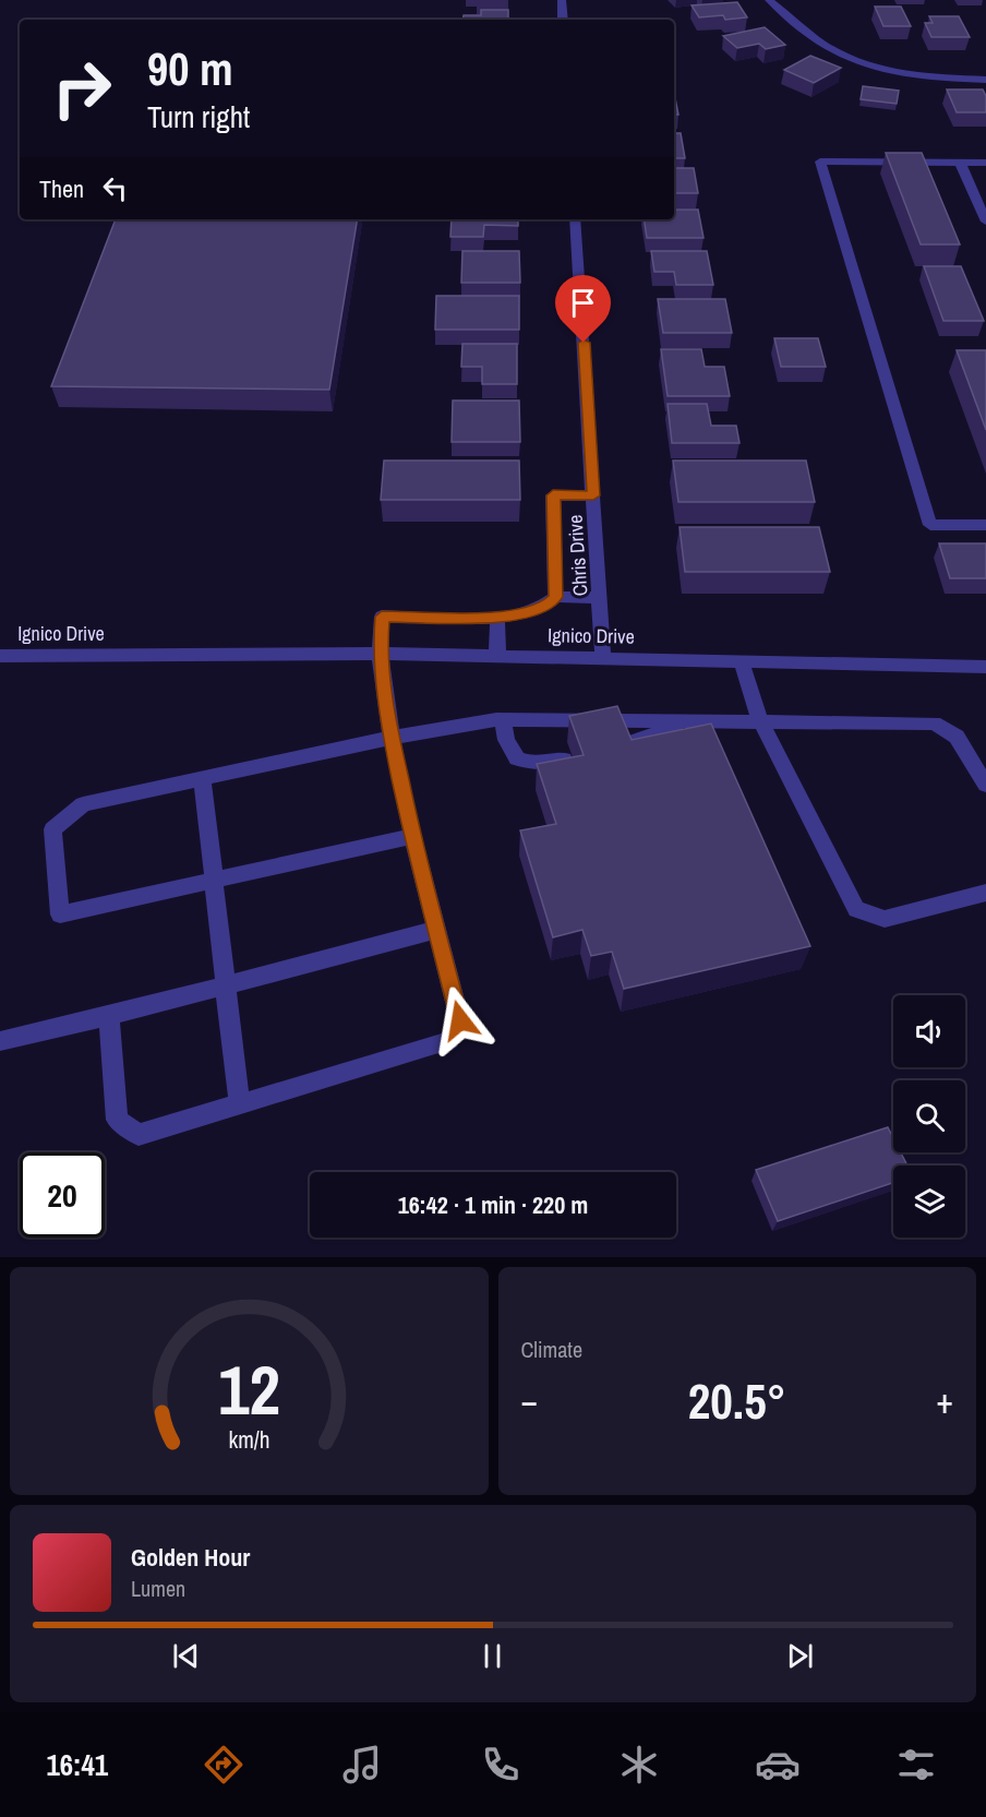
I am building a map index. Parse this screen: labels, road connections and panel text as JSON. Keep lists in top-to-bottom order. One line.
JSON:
{"streets":{"street":["Chris Drive","Ignico Drive"]},"crossings":[["Chris Drive","Ignico Drive"]],"page":{"turn":["90 m","Turn right"],"then":"Then","limit":"20","trip":"16:42 · 1 min · 220 m","tile":"Climate","heat":["−","20.5°","+"],"song":["Golden Hour","Lumen"],"tabs":"16:41","gauge":["12","km/h"]}}
